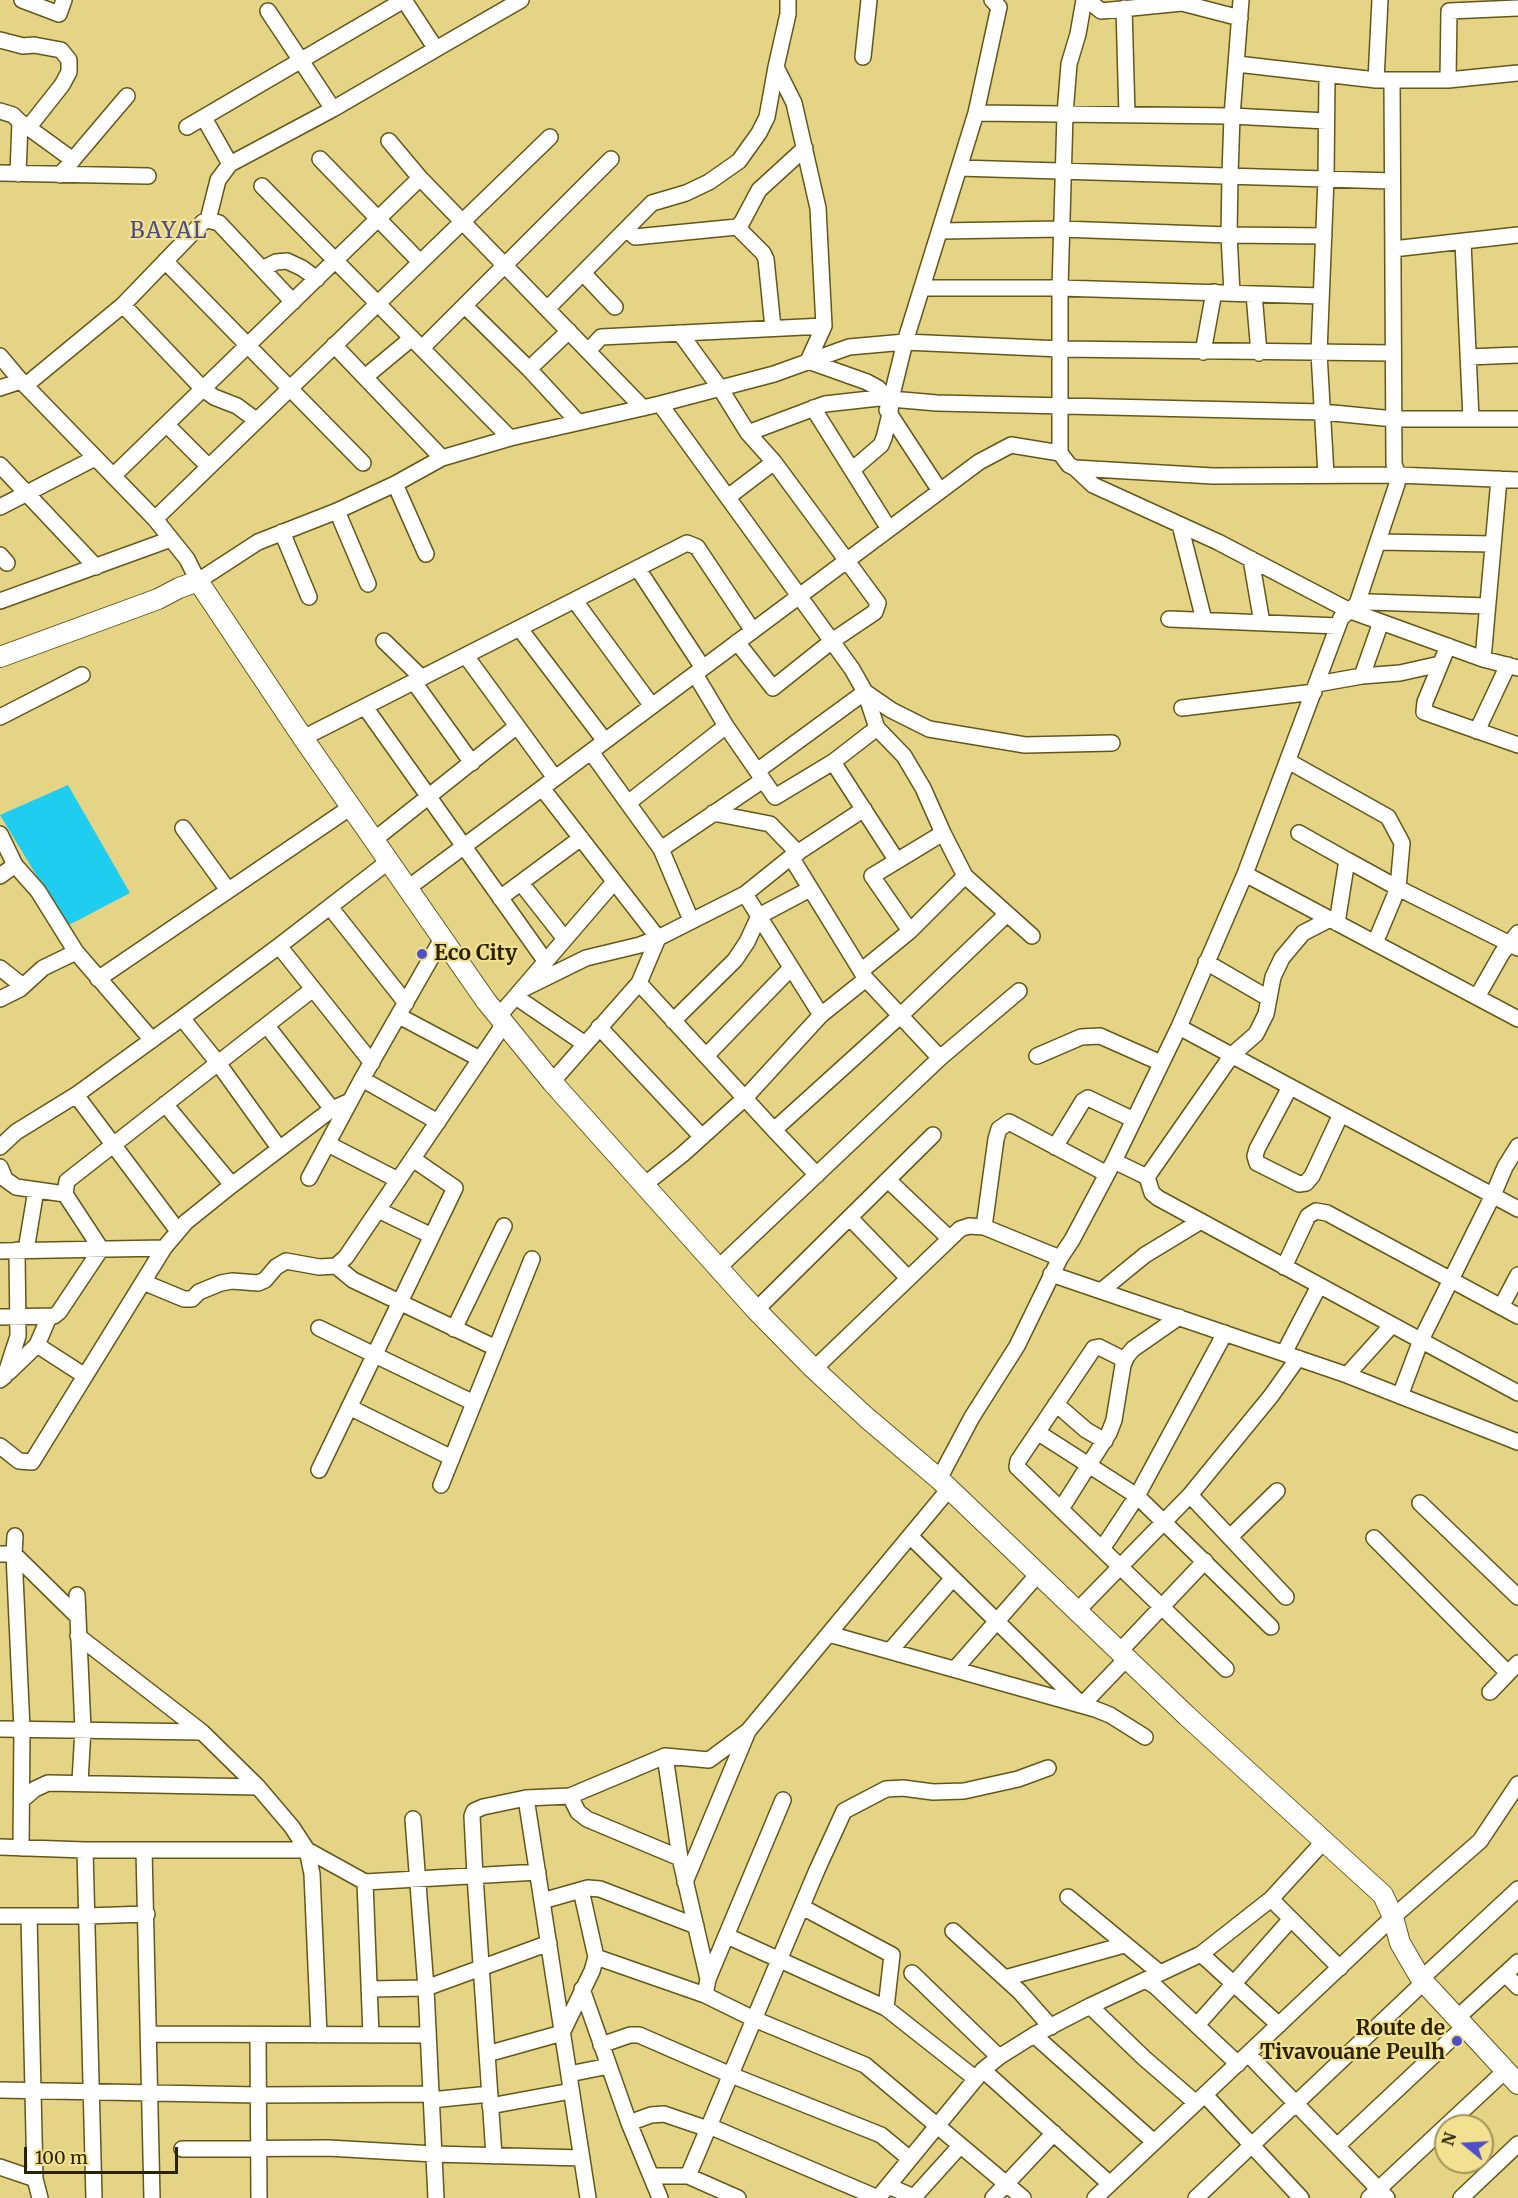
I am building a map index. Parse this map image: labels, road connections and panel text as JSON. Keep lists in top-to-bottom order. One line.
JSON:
{"districts":["BAYAL"],"places":["Eco City","Route de Tivavouane Peulh"],"scale_bar":"100 m","north":"left"}
